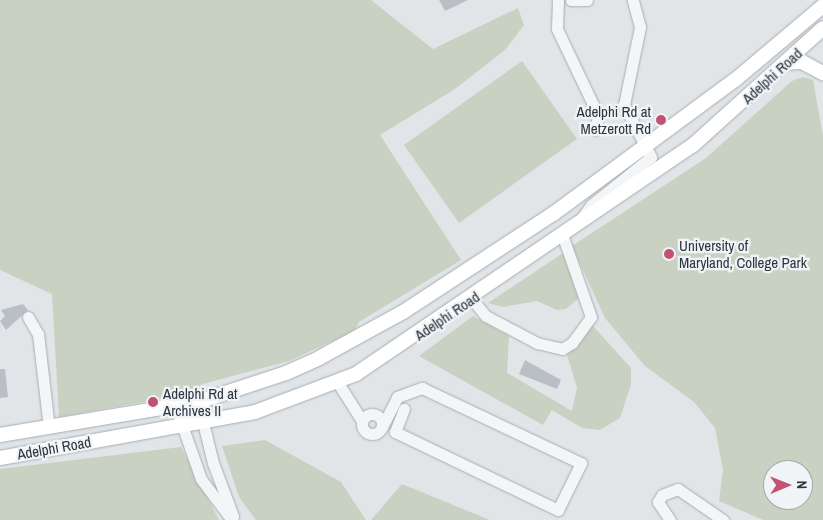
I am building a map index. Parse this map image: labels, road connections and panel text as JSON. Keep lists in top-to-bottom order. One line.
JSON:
{"streets":{"main road":["Adelphi Road"]},"places":["Adelphi Rd at Metzerott Rd","University of Maryland, College Park","Adelphi Rd at Archives II"],"north":"right"}
